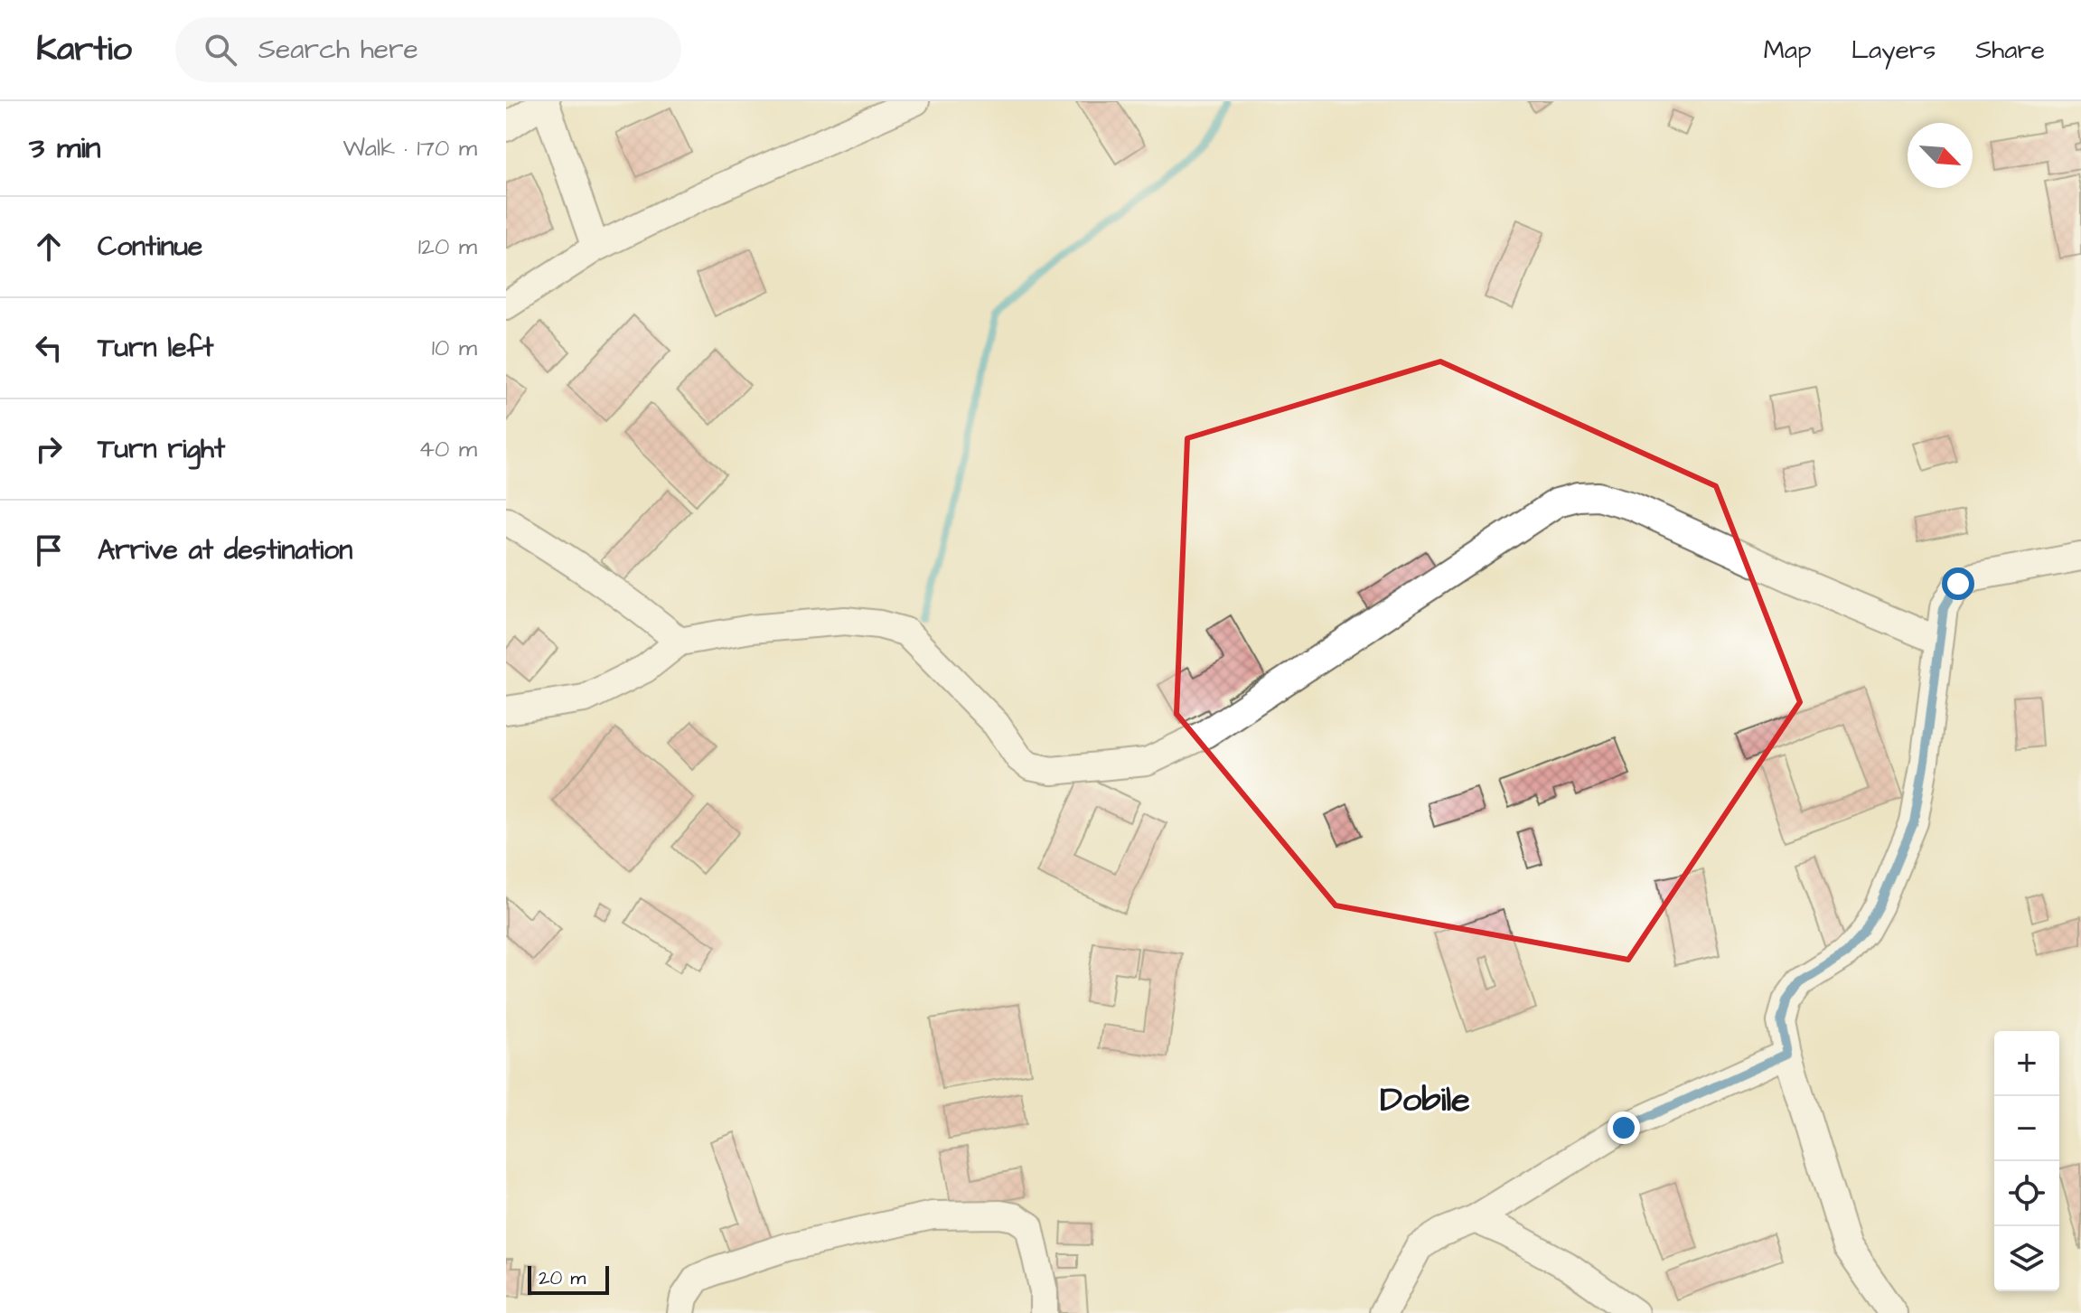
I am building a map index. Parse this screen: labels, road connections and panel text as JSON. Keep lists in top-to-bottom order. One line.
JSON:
{"districts":["Dobile"],"scale_bar":"20 m","north":"bottom right","page":{"header":"Kartio","search":"Search here","nav":["Map","Layers","Share"],"heading":["3 min","Walk · 170 m"],"list":[["Continue","120 m"],["Turn left","10 m"],["Turn right","40 m"],"Arrive at destination"],"map_buttons":["+","−"],"scale":"20 m"}}
